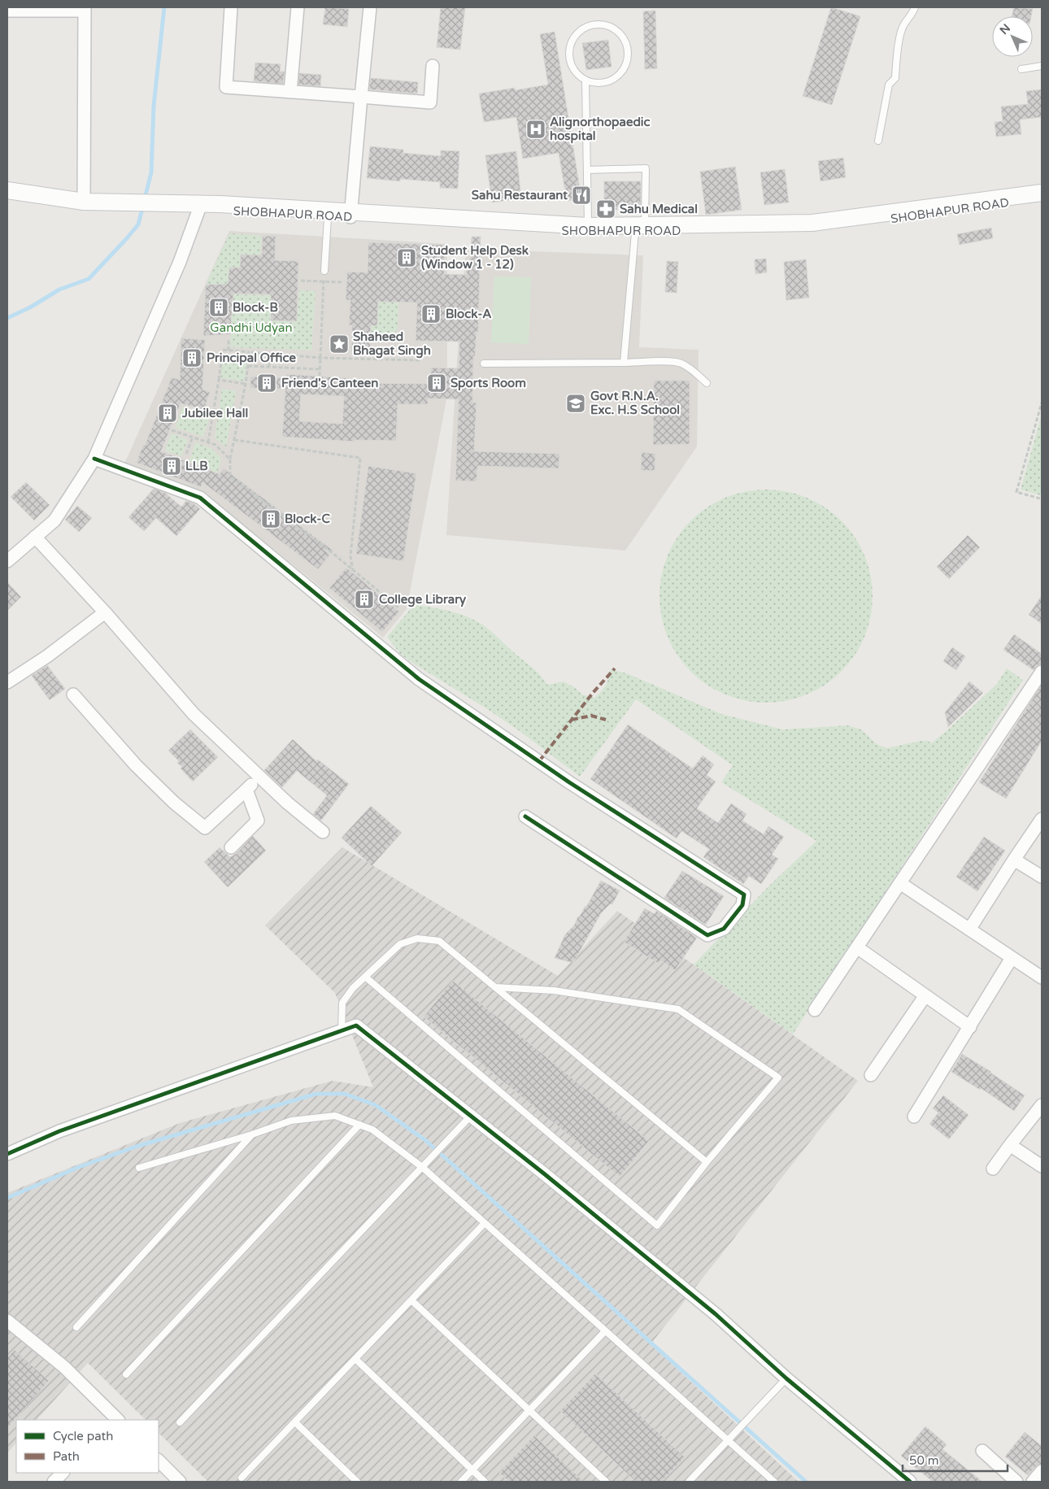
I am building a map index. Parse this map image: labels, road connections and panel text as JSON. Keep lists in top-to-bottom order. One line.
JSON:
{"streets":{"main road":["SHOBHAPUR ROAD"]},"parks":["Gandhi Udyan"],"places":{"hospital":["Alignorthopaedic hospital"],"restaurant":["Sahu Restaurant"],"pharmacy":["Sahu Medical"],"building":["Student Help Desk (Window 1 - 12)","Block-B","Block-A","Principal Office","Friend's Canteen","Sports Room","Jubilee Hall","LLB","Block-C","College Library"],"place":["Shaheed Bhagat Singh"],"school or university":["Govt R.N.A. Exc. H.S School"]},"legend":["Cycle path","Path"],"scale_bar":"50 m","north":"top left"}
